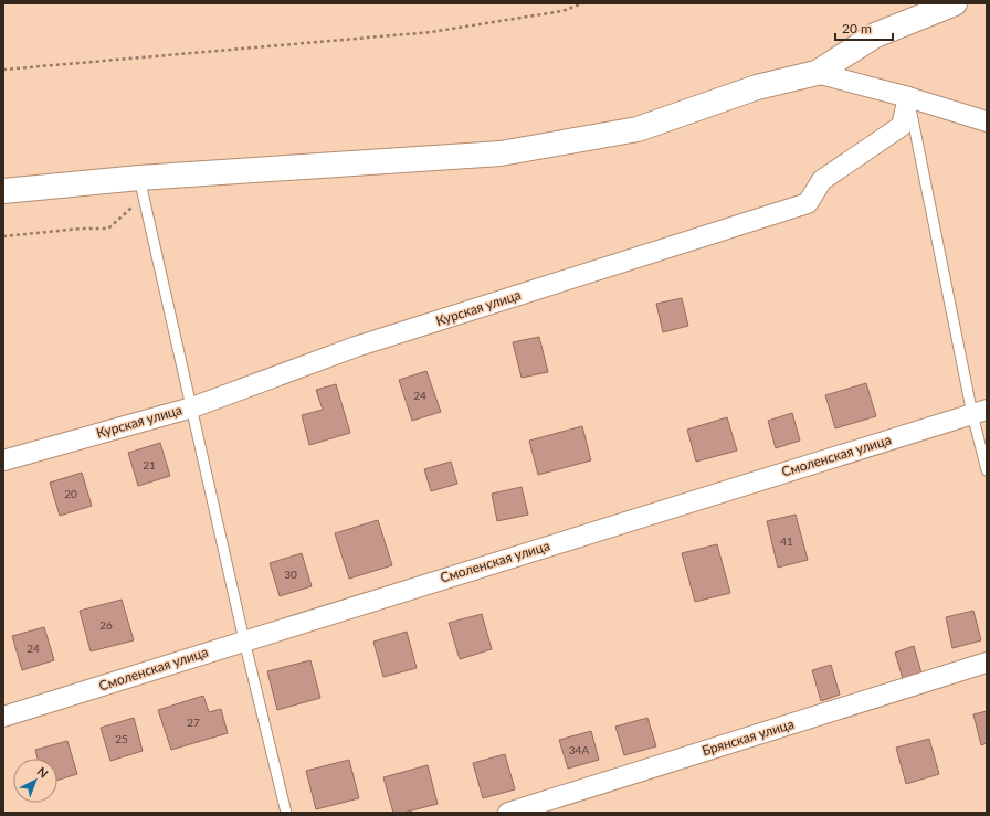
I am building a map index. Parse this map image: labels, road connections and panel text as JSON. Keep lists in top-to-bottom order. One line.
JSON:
{"streets":{"street":["Курская улица","Смоленская улица","Брянская улица"]},"house_numbers":["24","21","20","41","30","26","24","27","25","34А"],"scale_bar":"20 m","north":"top right"}
